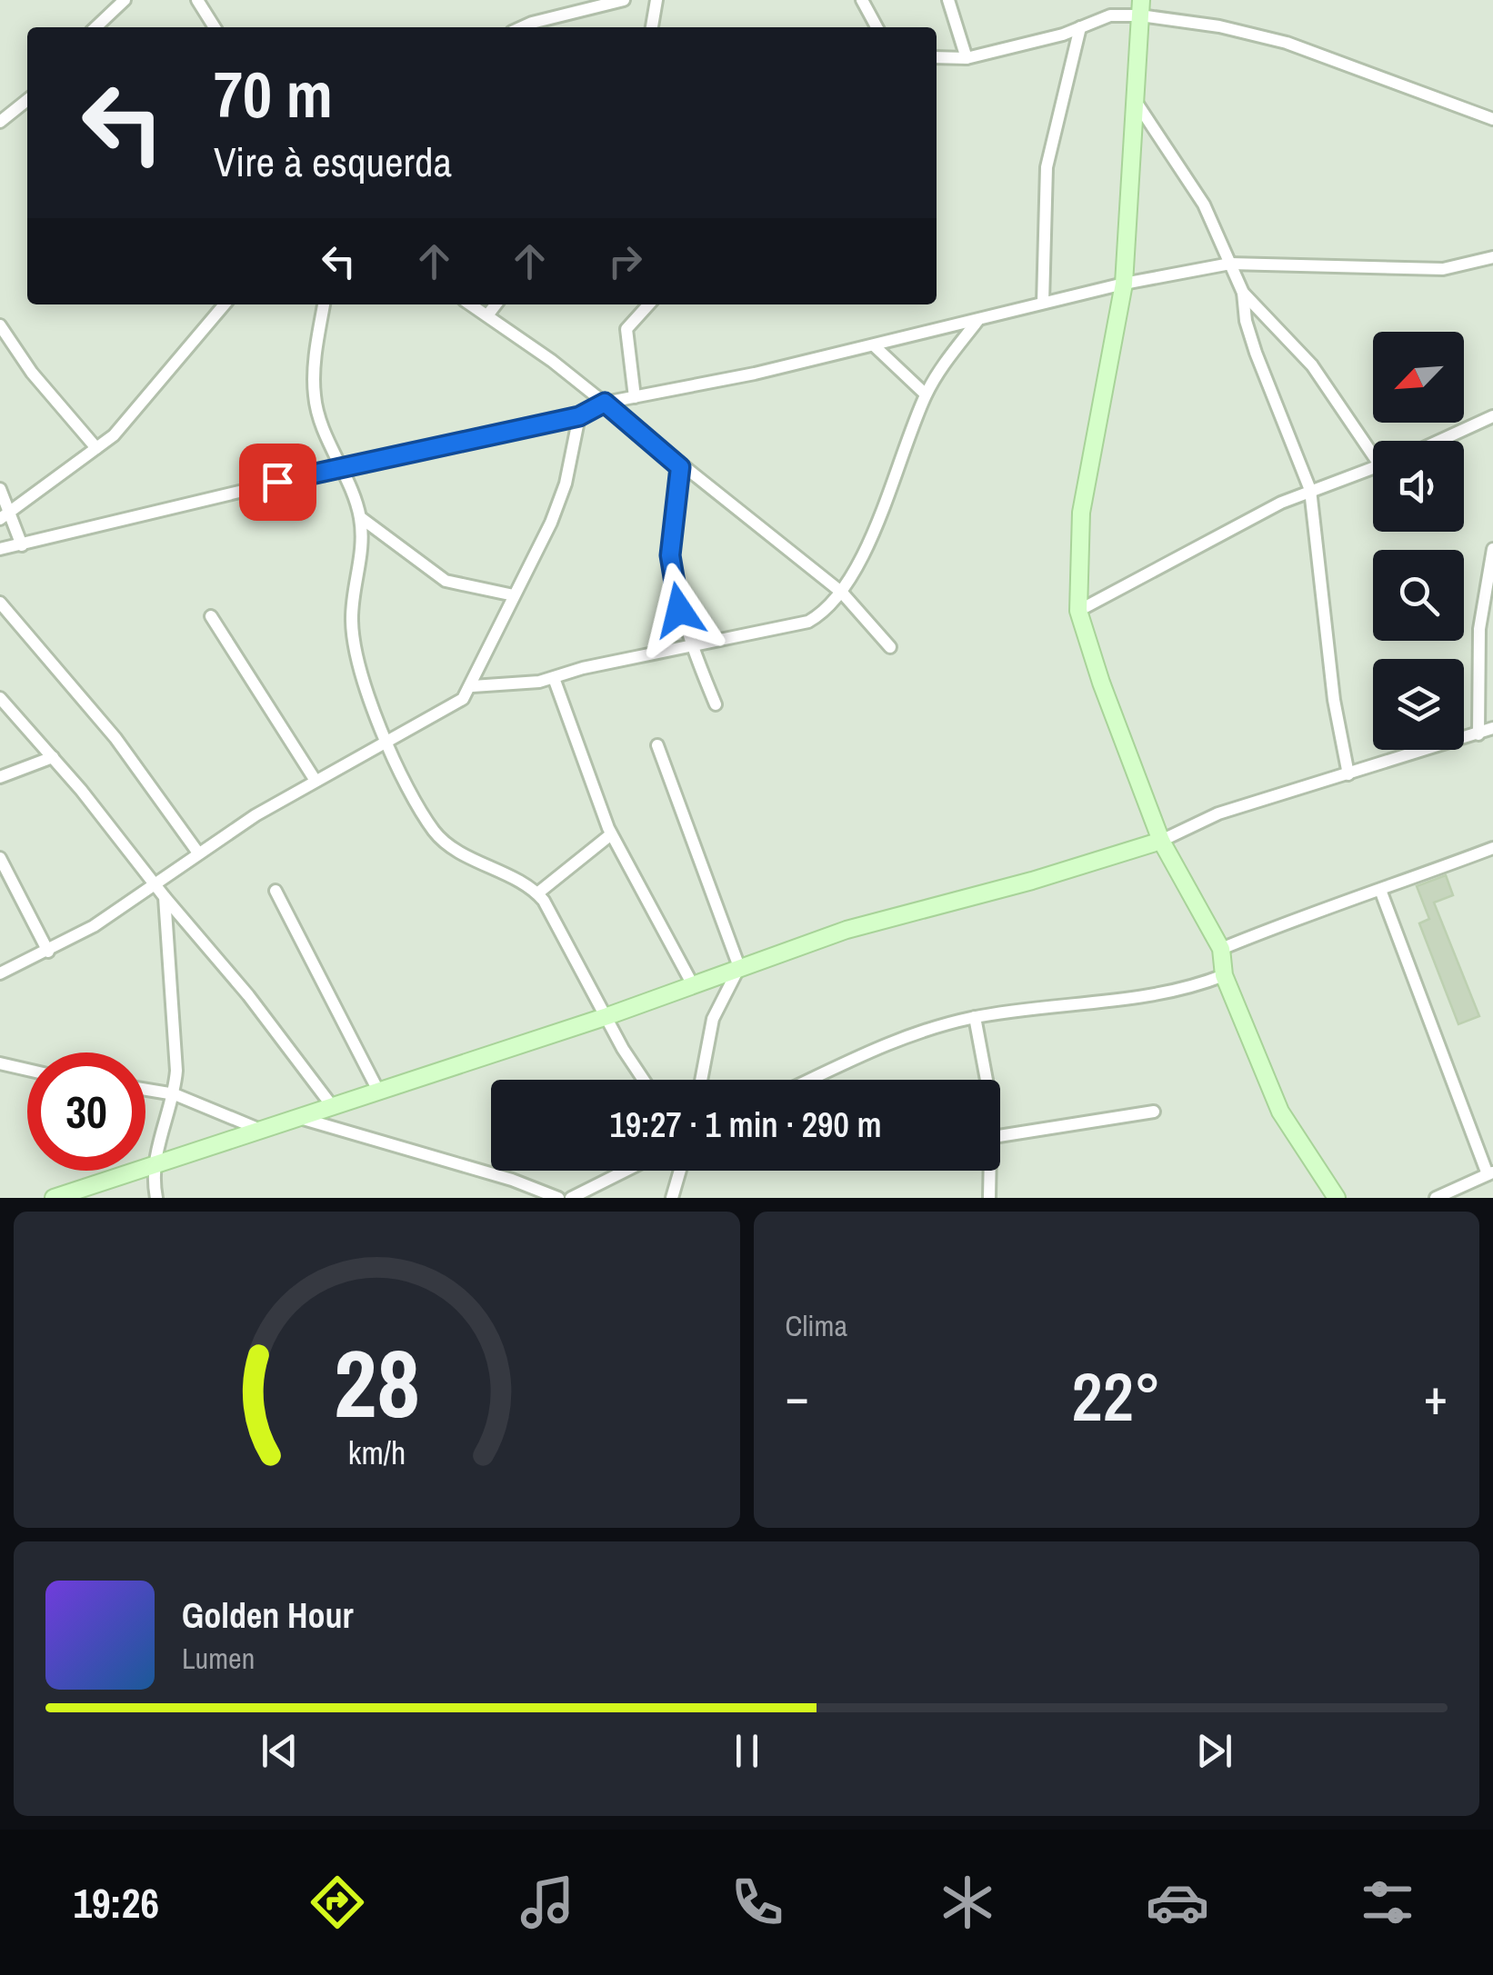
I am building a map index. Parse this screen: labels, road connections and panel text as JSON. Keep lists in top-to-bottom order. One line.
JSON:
{"north":"bottom left","page":{"turn":["70 m","Vire à esquerda"],"limit":"30","trip":"19:27 · 1 min · 290 m","tile":"Clima","heat":["−","22°","+"],"song":["Golden Hour","Lumen"],"tabs":"19:26","gauge":["28","km/h"]}}
